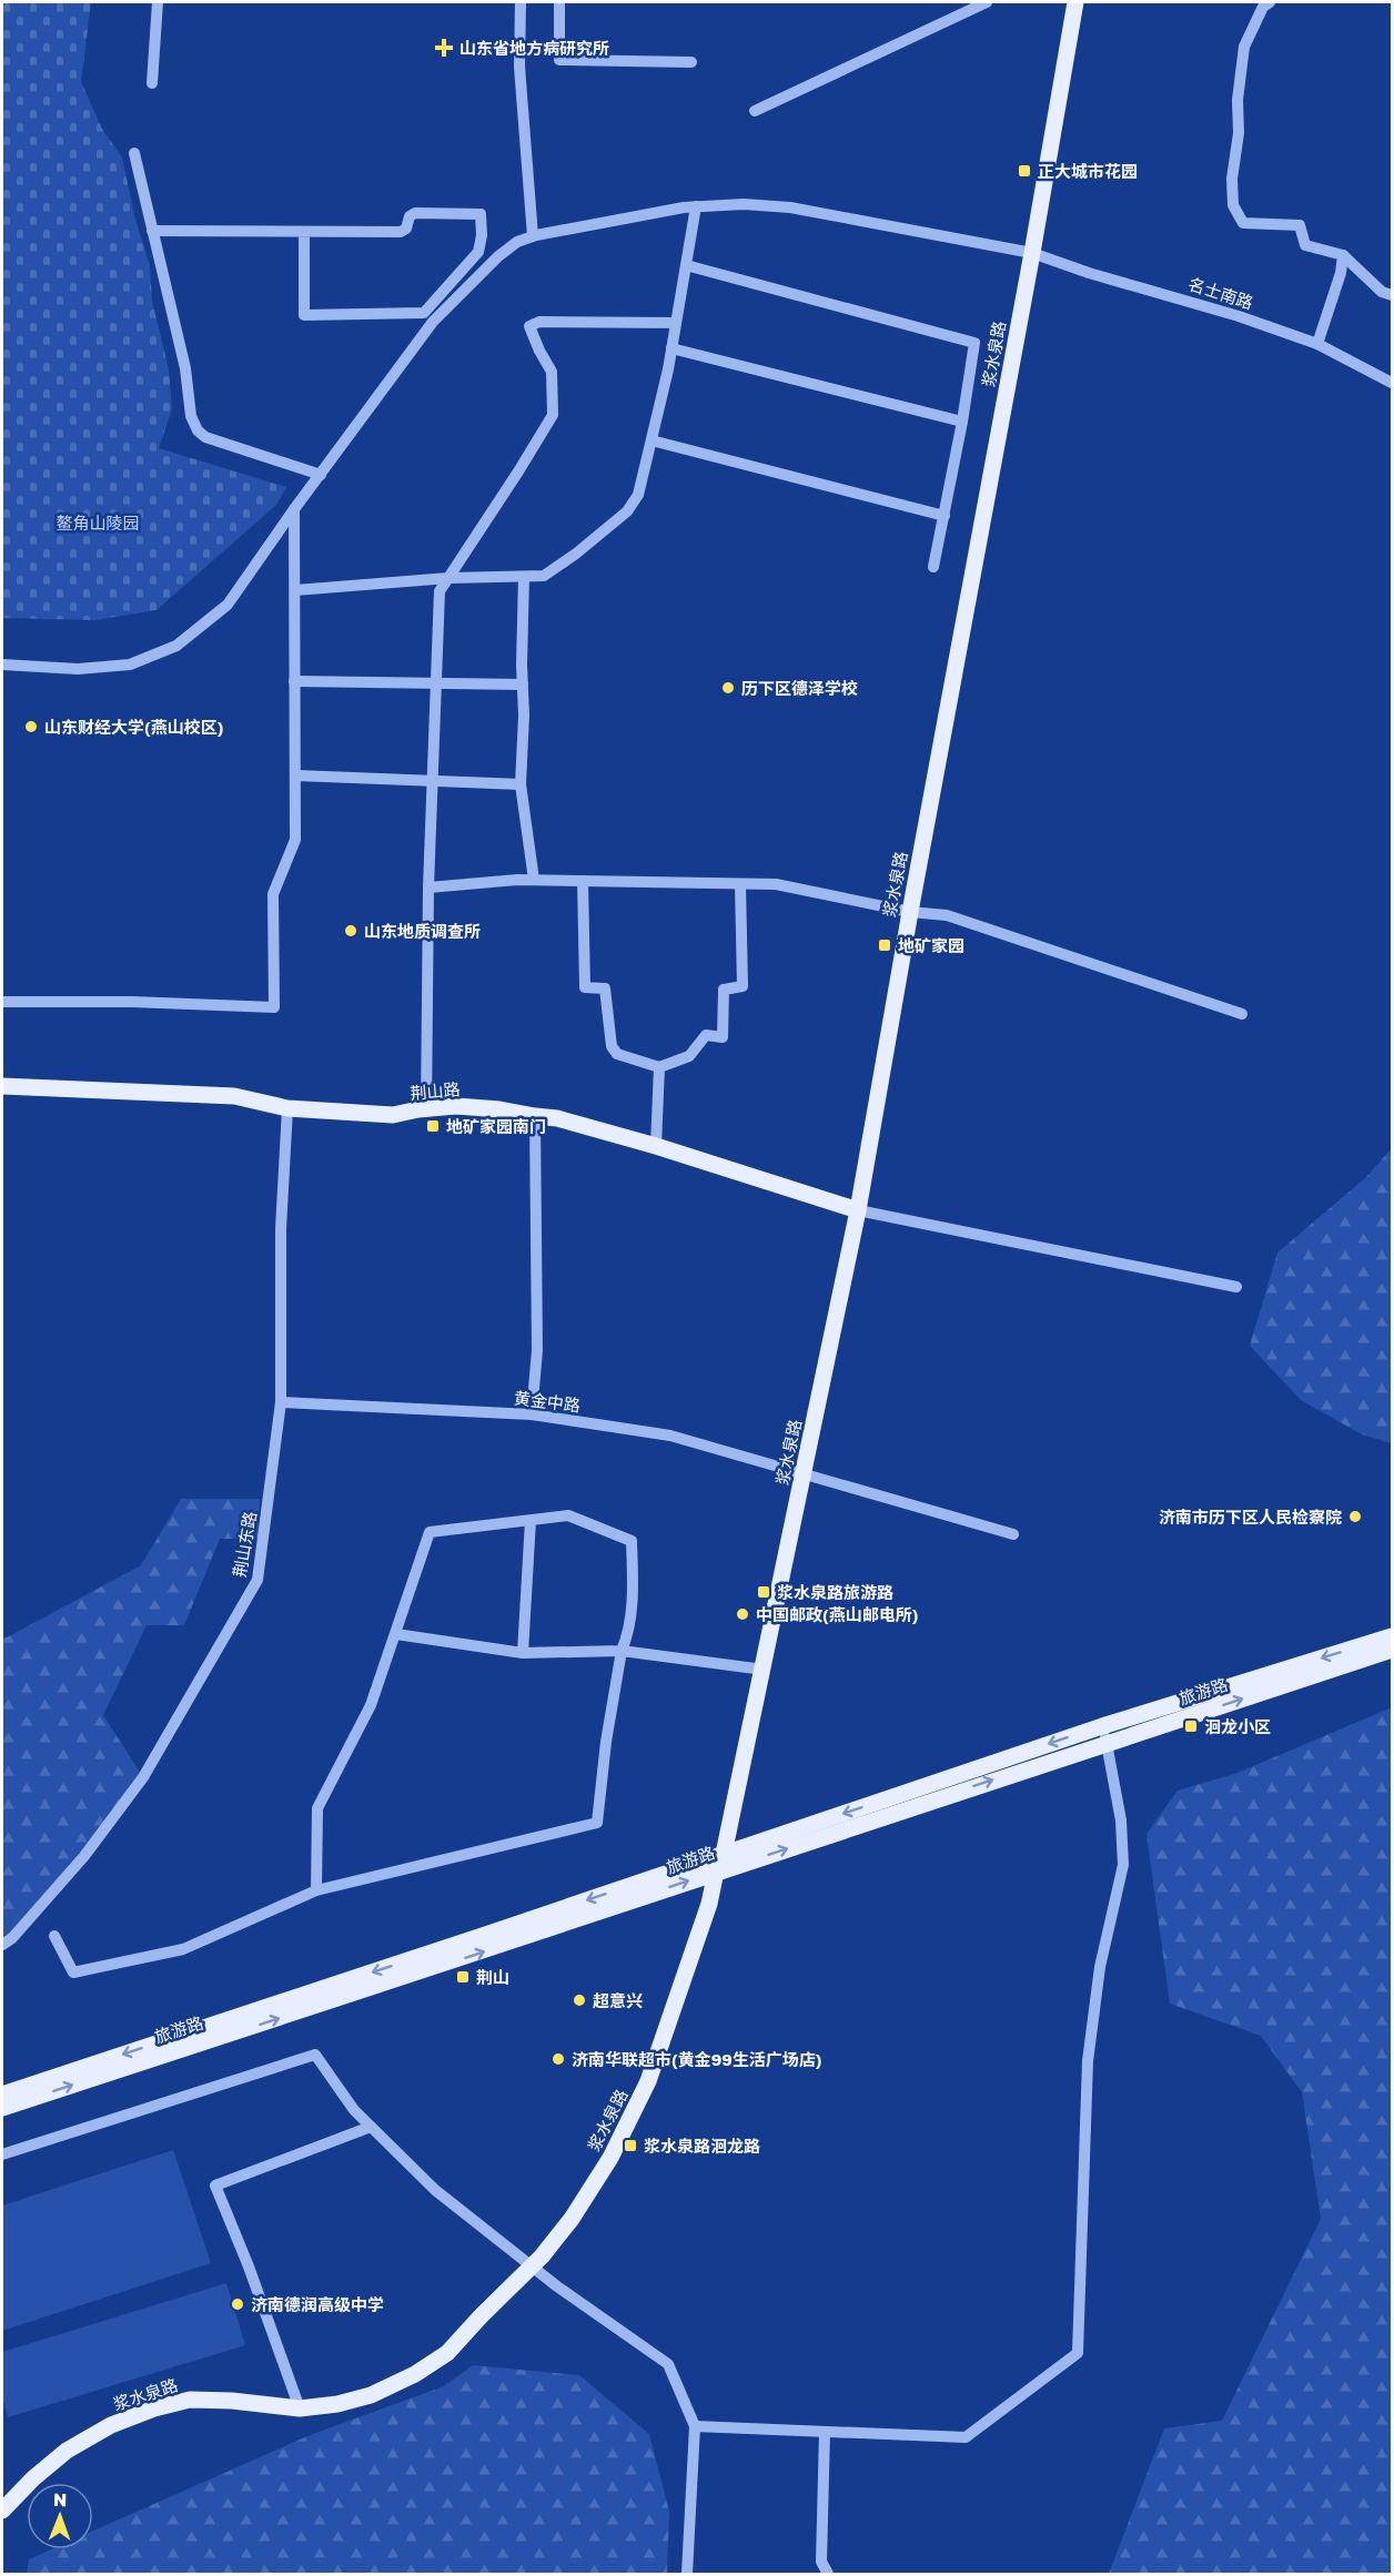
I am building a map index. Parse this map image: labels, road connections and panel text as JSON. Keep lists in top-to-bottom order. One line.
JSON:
{"streets":{"main road":["浆水泉路","荆山路","旅游路"],"street":["名士南路","黄金中路","荆山东路"]},"crossings":[["名士南路","浆水泉路"],["浆水泉路","荆山路"],["浆水泉路","黄金中路"],["浆水泉路","旅游路"],["荆山路","荆山东路"],["黄金中路","荆山东路"]],"parks":["鳌角山陵园"],"places":{"health":["山东省地方病研究所"],"transit":["正大城市花园","地矿家园","地矿家园南门","浆水泉路旅游路","洄龙小区","荆山","浆水泉路洄龙路"],"other":["历下区德泽学校","山东财经大学(燕山校区)","山东地质调查所","济南市历下区人民检察院","中国邮政(燕山邮电所)","超意兴","济南华联超市(黄金99生活广场店)","济南德润高级中学"]},"north":"top"}
